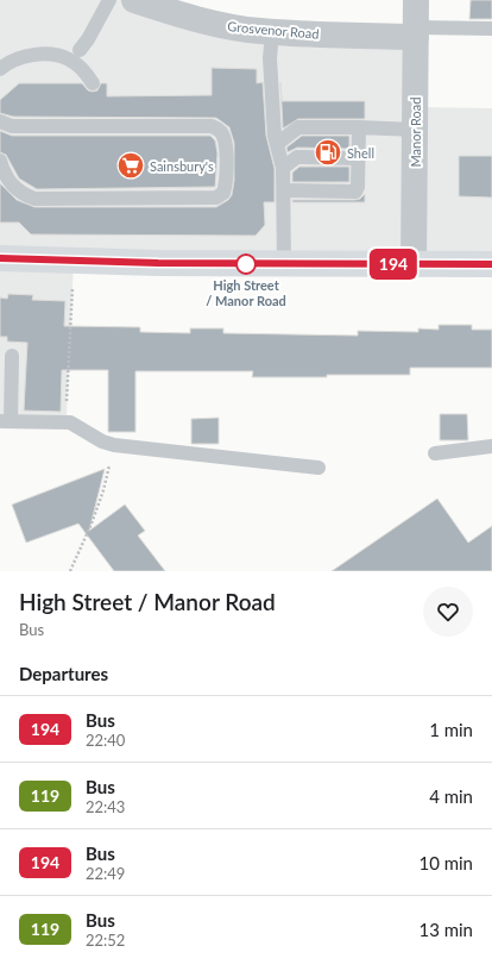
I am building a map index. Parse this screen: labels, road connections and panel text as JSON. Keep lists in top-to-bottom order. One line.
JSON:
{"streets":{"street":["Grosvenor Road","Manor Road"]},"crossings":[["Grosvenor Road","Manor Road"]],"places":{"fuel station":["Shell"],"supermarket":["Sainsbury's"],"other":["High Street / Manor Road"]},"lines":["bus line 194"],"page":{"on_map":"194","heading":[["High Street / Manor Road","Bus"],"Departures"],"list":[{"mark":"194","name":"Bus","note":"22:40","value":"1 min"},{"mark":"119","name":"Bus","note":"22:43","value":"4 min"},{"mark":"194","name":"Bus","note":"22:49","value":"10 min"},{"mark":"119","name":"Bus","note":"22:52","value":"13 min"}]}}
